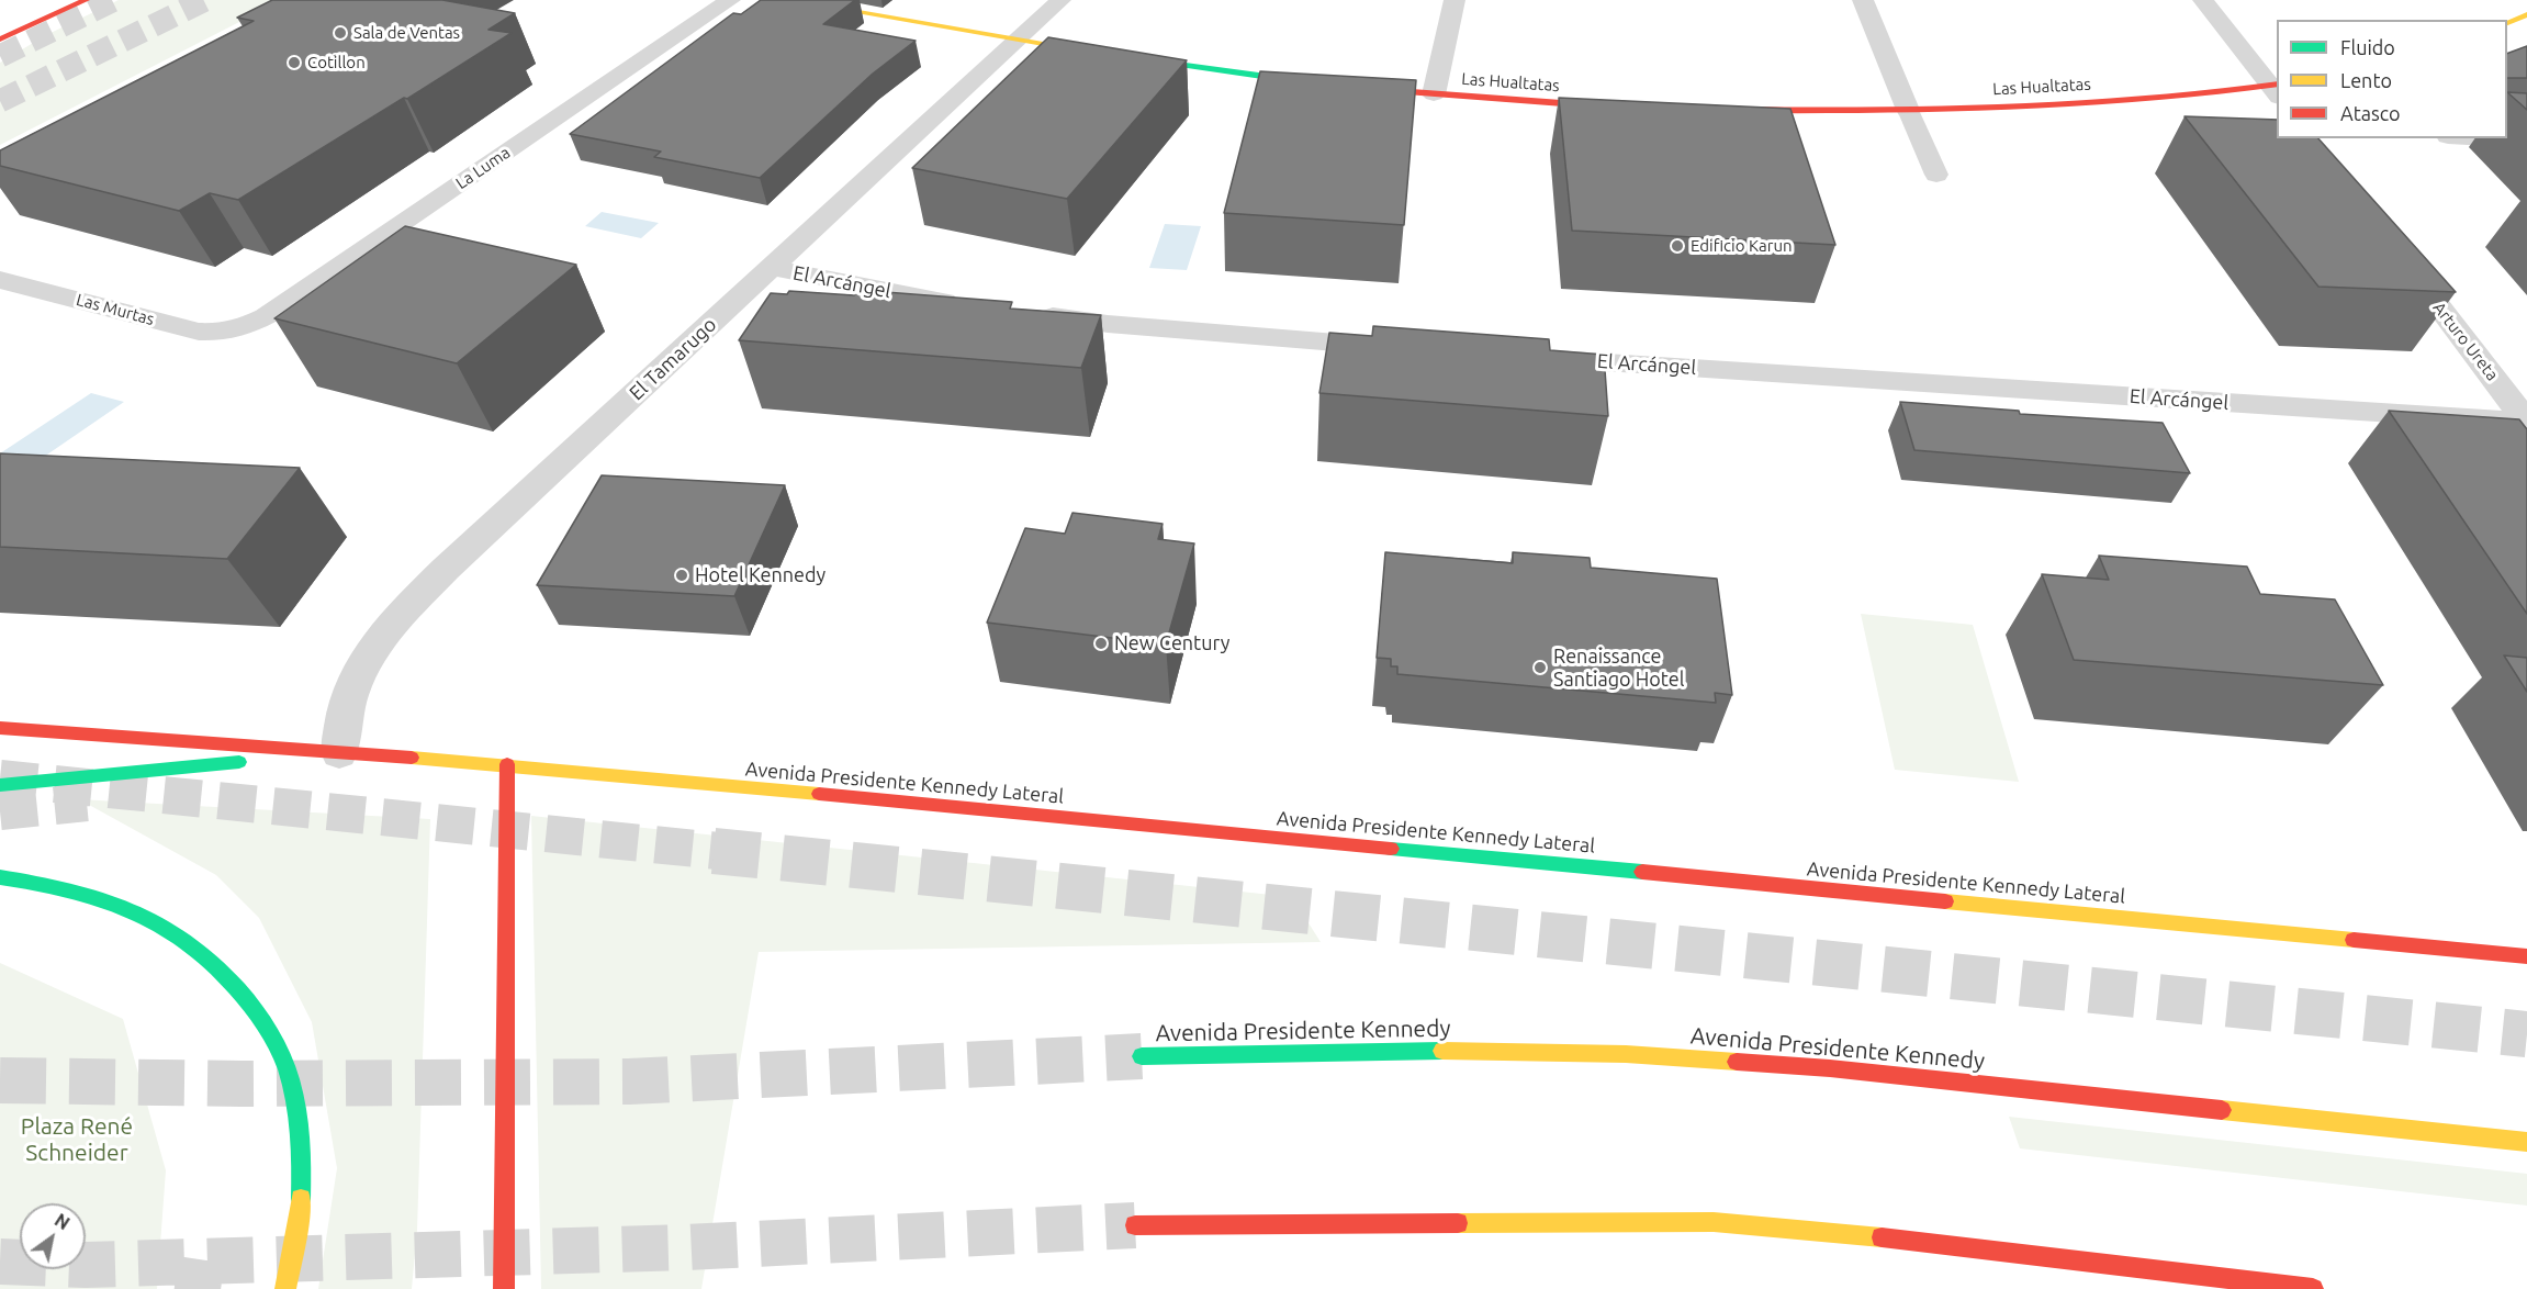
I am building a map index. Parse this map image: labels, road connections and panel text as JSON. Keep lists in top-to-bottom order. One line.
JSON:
{"streets":{"main road":["Las Hualtatas","Avenida Presidente Kennedy Lateral","Avenida Presidente Kennedy"],"street":["La Luma","El Arcángel","Las Murtas","Arturo Ureta","El Tamarugo"]},"crossings":[["La Luma","Las Murtas"],["El Arcángel","Arturo Ureta"],["El Arcángel","El Tamarugo"],["El Tamarugo","Avenida Presidente Kennedy Lateral"]],"parks":["Plaza René Schneider"],"places":["Sala de Ventas","Cotillon","Edificio Karun","Hotel Kennedy","New Century","Renaissance Santiago Hotel"],"legend":["Fluido","Lento","Atasco"],"north":"top right"}
